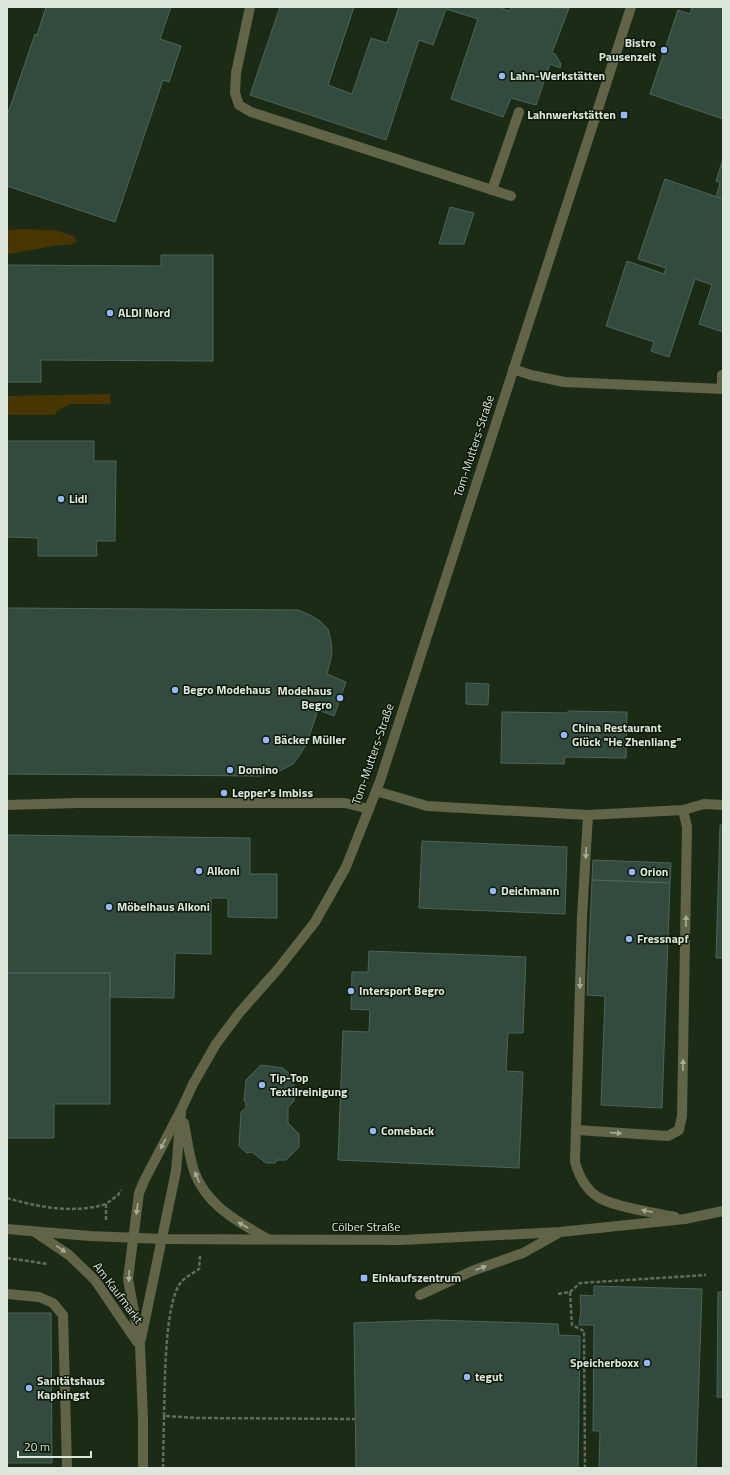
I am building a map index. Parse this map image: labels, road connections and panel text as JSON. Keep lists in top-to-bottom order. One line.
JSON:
{"streets":{"street":["Tom-Mutters-Straße","Cölber Straße","Am Kaufmarkt"]},"crossings":[["Tom-Mutters-Straße","Cölber Straße"],["Tom-Mutters-Straße","Am Kaufmarkt"],["Cölber Straße","Am Kaufmarkt"]],"one_way":["Am Kaufmarkt"],"places":{"other":["Bistro Pausenzeit","Lahn-Werkstätten","ALDI Nord","Lidl","Begro Modehaus","Modehaus Begro","China Restaurant Glück \"He Zhenliang\"","Bäcker Müller","Domino","Lepper's Imbiss","Alkoni","Orion","Deichmann","Möbelhaus Alkoni","Fressnapf","Intersport Begro","Tip-Top Textilreinigung","Comeback","Speicherboxx","tegut","Sanitätshaus Kaphingst"],"transit":["Lahnwerkstätten","Einkaufszentrum"]},"scale_bar":"20 m"}
